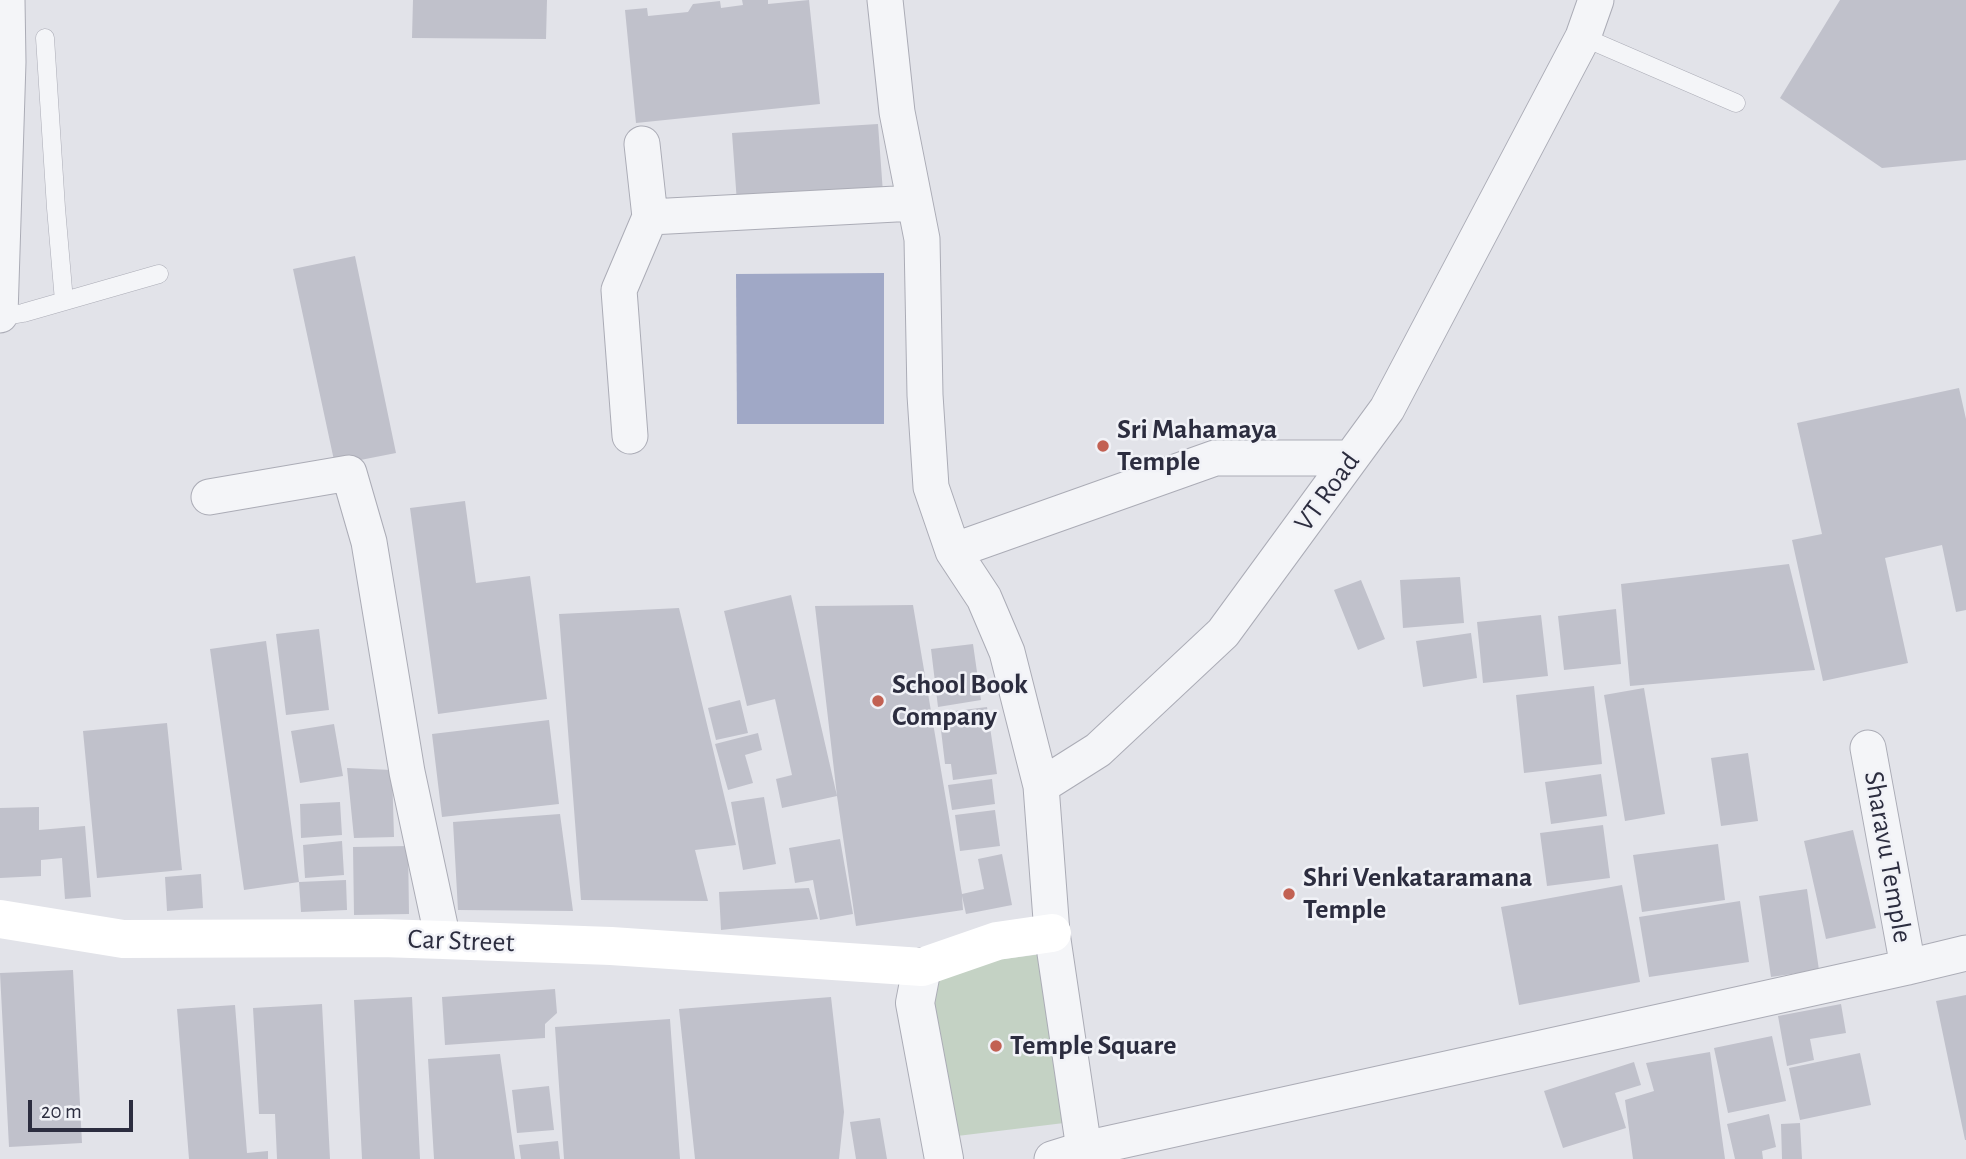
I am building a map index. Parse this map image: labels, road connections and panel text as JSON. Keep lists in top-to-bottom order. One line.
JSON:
{"streets":{"main road":["Car Street"],"street":["VT Road","Sharavu Temple"]},"places":["Sri Mahamaya Temple","School Book Company","Shri Venkataramana Temple","Temple Square"],"scale_bar":"20 m"}
